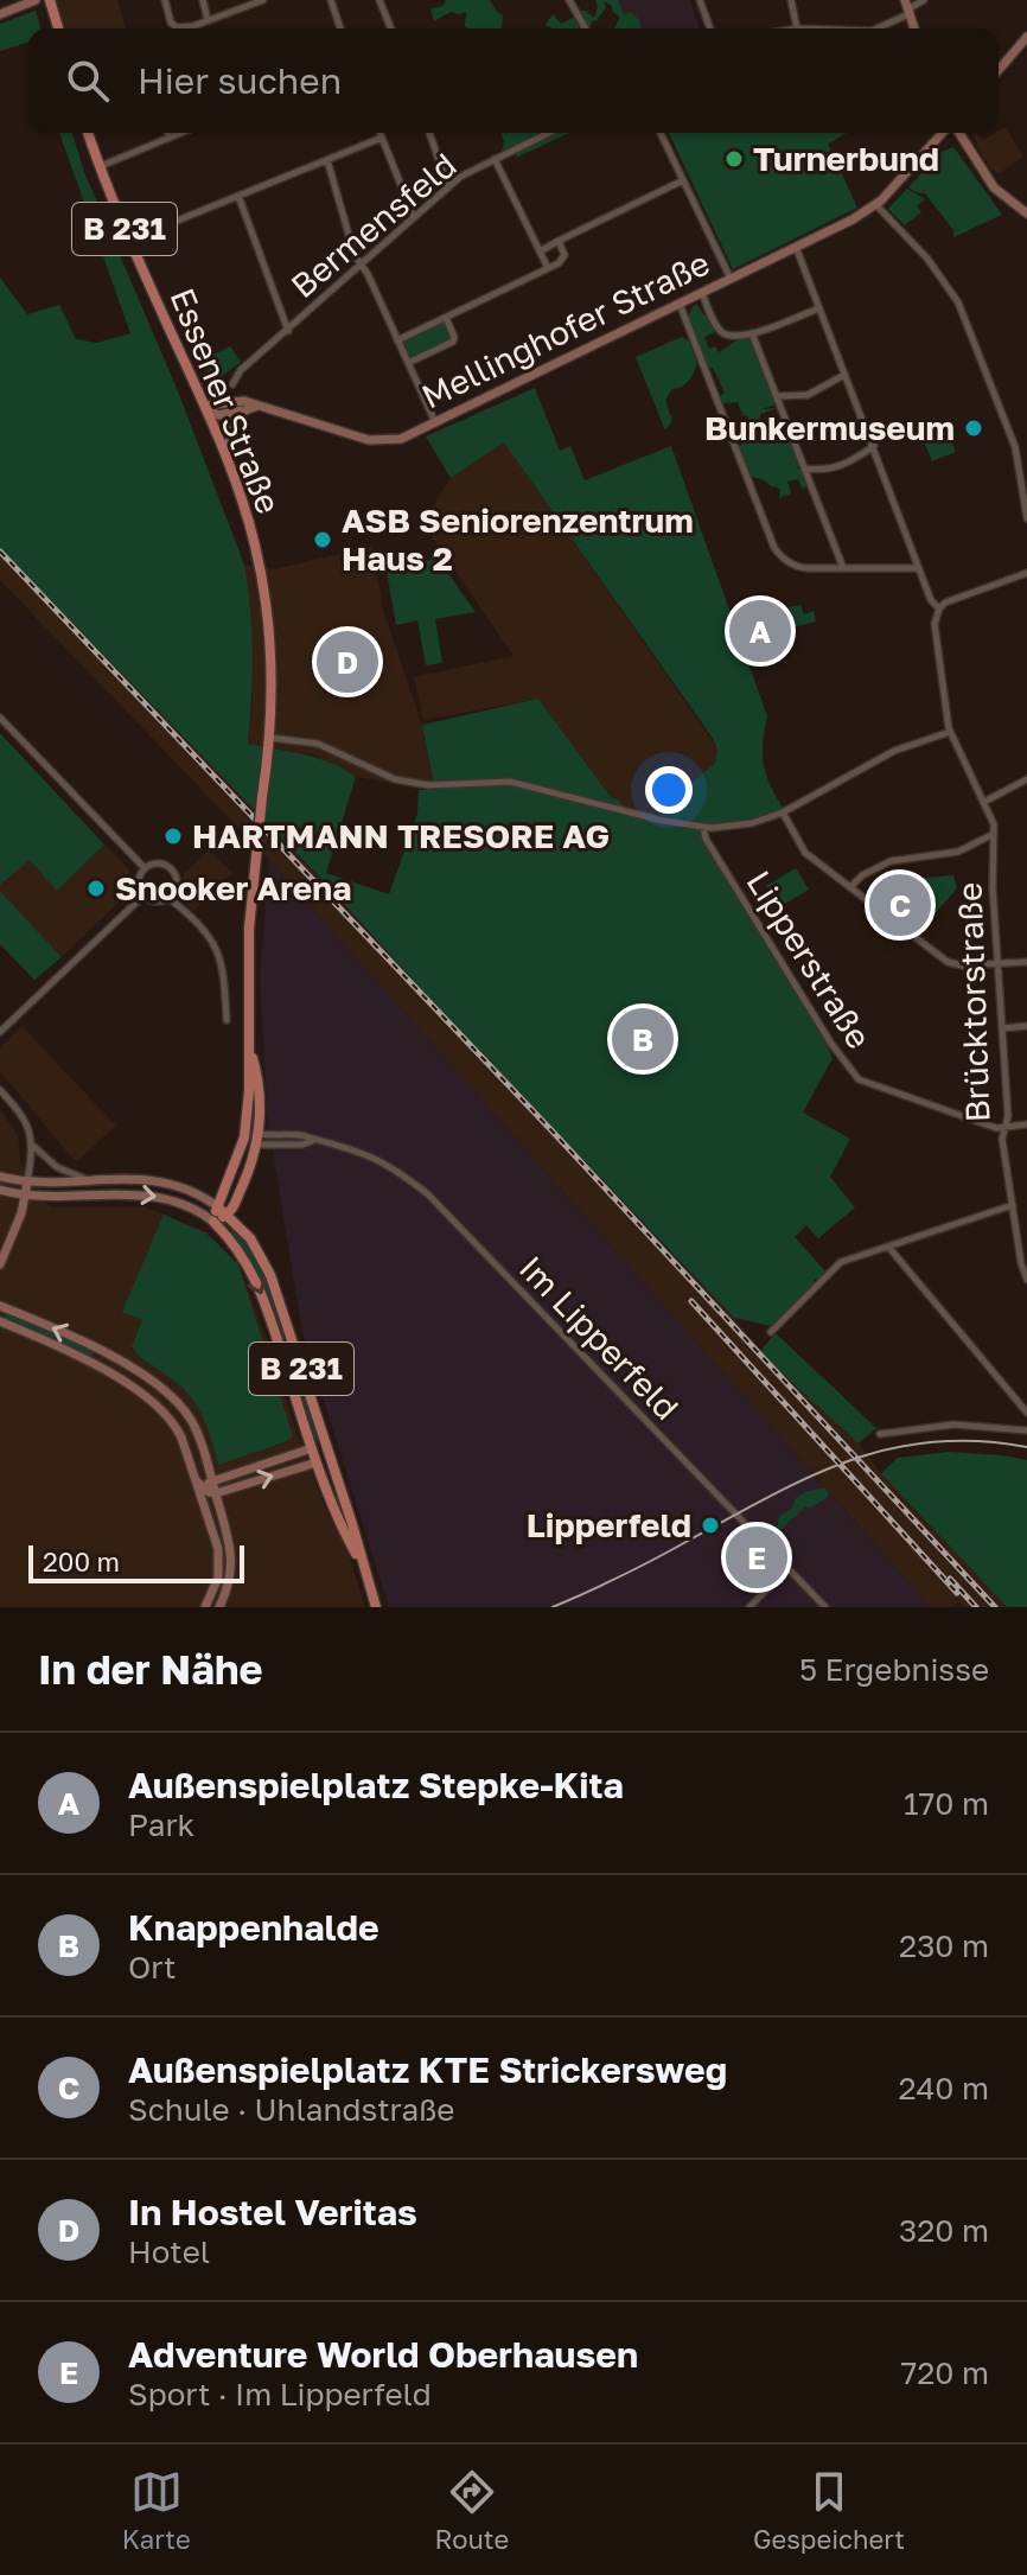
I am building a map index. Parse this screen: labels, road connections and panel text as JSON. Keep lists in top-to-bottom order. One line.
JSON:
{"streets":{"main road":["B 231","Mellinghofer Straße","Essener Straße"],"street":["Bermensfeld","Lipperstraße","Brücktorstraße","Im Lipperfeld"]},"crossings":[["B 231","Essener Straße"],["Mellinghofer Straße","Essener Straße"],["Essener Straße","Im Lipperfeld"],["Lipperstraße","Brücktorstraße"]],"places":["Turnerbund","Bunkermuseum","ASB Seniorenzentrum Haus 2","HARTMANN TRESORE AG","Snooker Arena","Lipperfeld"],"scale_bar":"200 m","page":{"search":"Hier suchen","pins":["A","D","C","B","E"],"scale":"200 m","heading":["In der Nähe","5 Ergebnisse"],"list":[{"mark":"A","name":"Außenspielplatz Stepke-Kita","note":"Park","value":"170 m"},{"mark":"B","name":"Knappenhalde","note":"Ort","value":"230 m"},{"mark":"C","name":"Außenspielplatz KTE Strickersweg","note":"Schule · Uhlandstraße","value":"240 m"},{"mark":"D","name":"In Hostel Veritas","note":"Hotel","value":"320 m"},{"mark":"E","name":"Adventure World Oberhausen","note":"Sport · Im Lipperfeld","value":"720 m"}],"nav":["Karte","Route","Gespeichert"]}}
